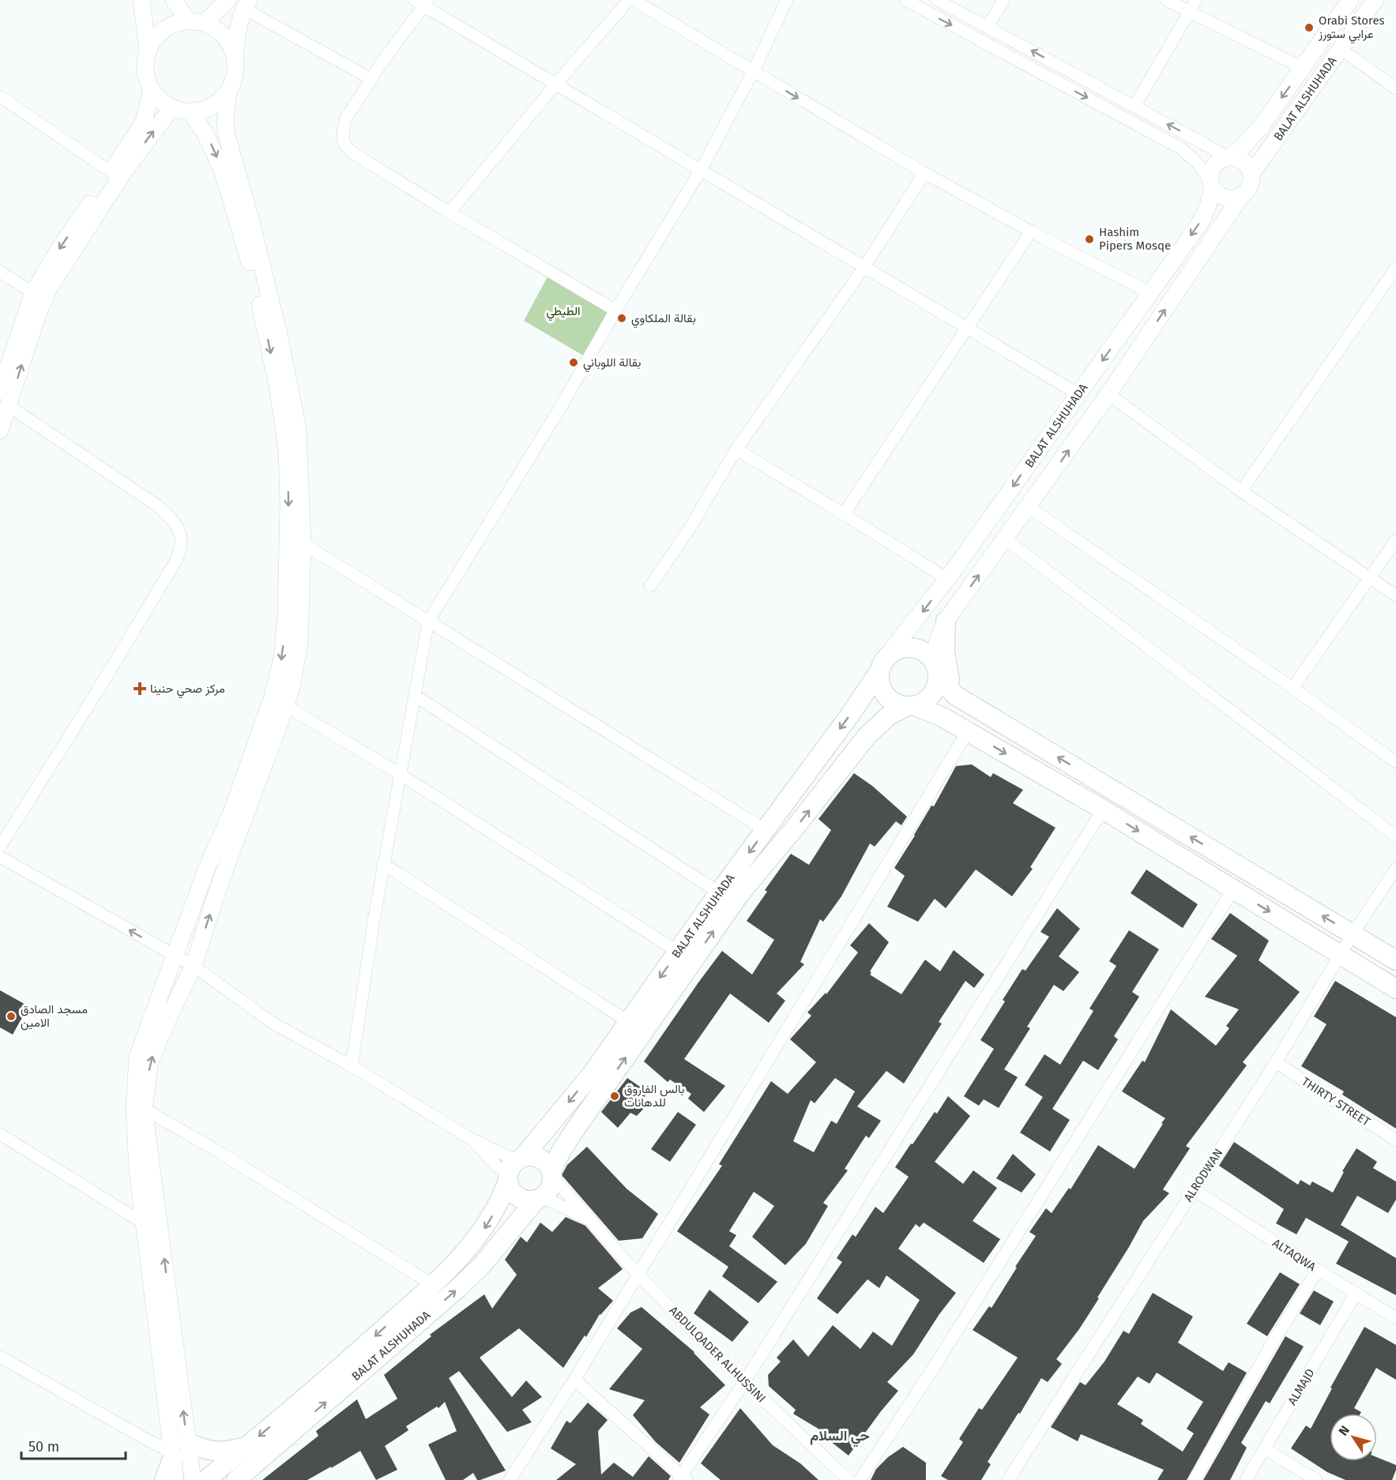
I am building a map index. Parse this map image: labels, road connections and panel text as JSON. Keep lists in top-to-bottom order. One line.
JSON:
{"streets":{"main road":["BALAT ALSHUHADA"],"street":["THIRTY STREET","ALRODWAN","ALTAQWA","ABDULQADER ALHUSSINI","ALMAJD"]},"crossings":[["BALAT ALSHUHADA","ABDULQADER ALHUSSINI"],["THIRTY STREET","ALRODWAN"],["ALRODWAN","ALTAQWA"],["ALTAQWA","ALMAJD"]],"districts":["حي السلام"],"parks":["الطيطي"],"places":{"other":["Orabi Stores عرابي ستورز","Hashim Pipers Mosqe","بقالة الملكاوي","بقالة اللوباني","مسجد الصادق الامين","بالس الفاروق للدهانات"],"health":["مركز صحي حنينا"]},"scale_bar":"50 m","north":"top left"}
